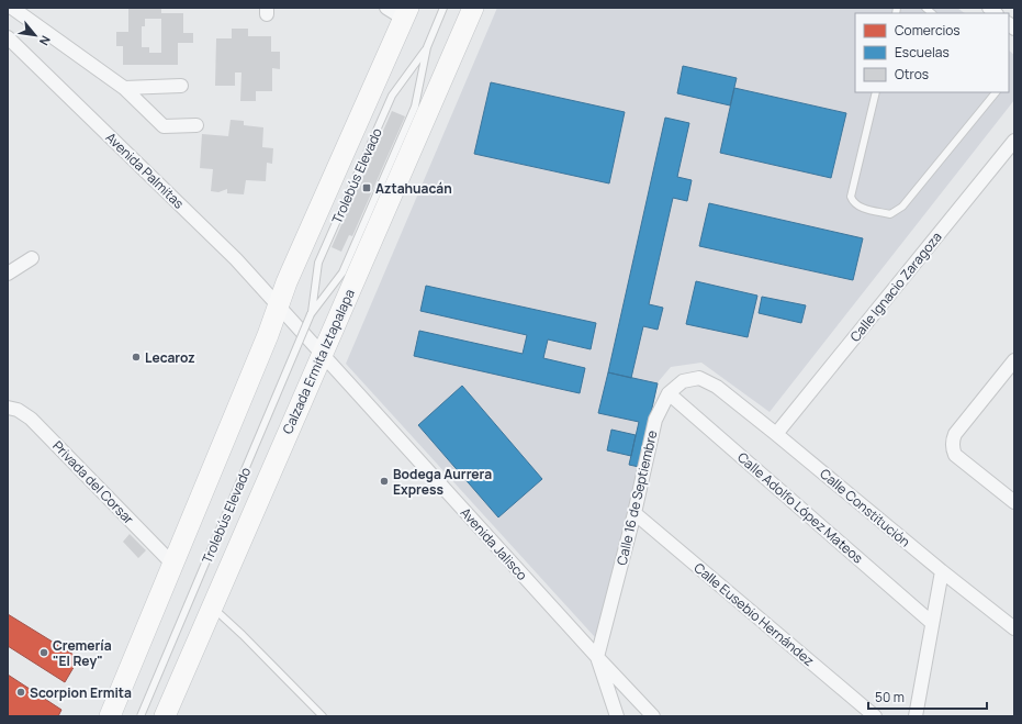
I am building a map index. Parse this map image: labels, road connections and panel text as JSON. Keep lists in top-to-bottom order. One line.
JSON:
{"streets":{"main road":["Calzada Ermita Iztapalapa"],"street":["Avenida Palmitas","Calle Ignacio Zaragoza","Privada del Corsar","Calle 16 de Septiembre","Calle Adolfo López Mateos","Calle Constitución","Avenida Jalisco","Calle Eusebio Hernández"],"lane":["Trolebús Elevado"]},"crossings":[["Avenida Palmitas","Avenida Jalisco"],["Calle Ignacio Zaragoza","Calle Constitución"],["Calzada Ermita Iztapalapa","Avenida Jalisco"],["Calle 16 de Septiembre","Calle Adolfo López Mateos"],["Calle 16 de Septiembre","Calle Constitución"],["Calle 16 de Septiembre","Avenida Jalisco"],["Calle 16 de Septiembre","Calle Eusebio Hernández"]],"places":{"transit":["Aztahuacán"],"other":["Lecaroz","Bodega Aurrera Express","Cremería \"El Rey\"","Scorpion Ermita"]},"legend":["Comercios","Escuelas","Otros"],"scale_bar":"50 m","north":"bottom right"}
